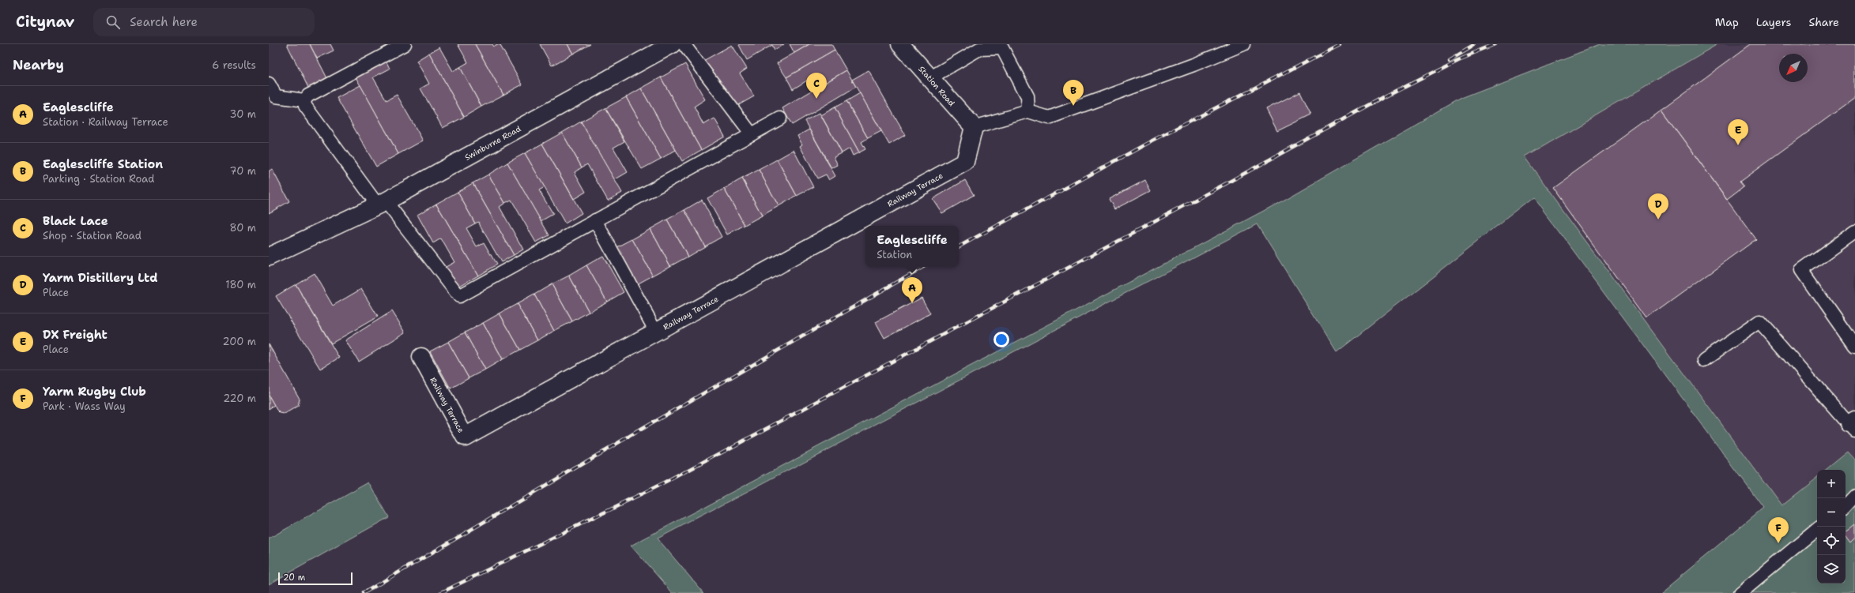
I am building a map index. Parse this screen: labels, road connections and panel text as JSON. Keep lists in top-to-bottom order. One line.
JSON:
{"streets":{"street":["Station Road","Swinburne Road","Railway Terrace"]},"crossings":[["Station Road","Railway Terrace"]],"scale_bar":"20 m","north":"bottom left","page":{"header":"Citynav","search":"Search here","nav":["Map","Layers","Share"],"heading":["Nearby","6 results"],"pins":["C","B","E","D","A","F"],"list":[{"mark":"A","name":"Eaglescliffe","note":"Station · Railway Terrace","value":"30 m"},{"mark":"B","name":"Eaglescliffe Station","note":"Parking · Station Road","value":"70 m"},{"mark":"C","name":"Black Lace","note":"Shop · Station Road","value":"80 m"},{"mark":"D","name":"Yarm Distillery Ltd","note":"Place","value":"180 m"},{"mark":"E","name":"DX Freight","note":"Place","value":"200 m"},{"mark":"F","name":"Yarm Rugby Club","note":"Park · Wass Way","value":"220 m"}],"popup":["Eaglescliffe","Station"],"map_buttons":["+","−"],"scale":"20 m"}}
